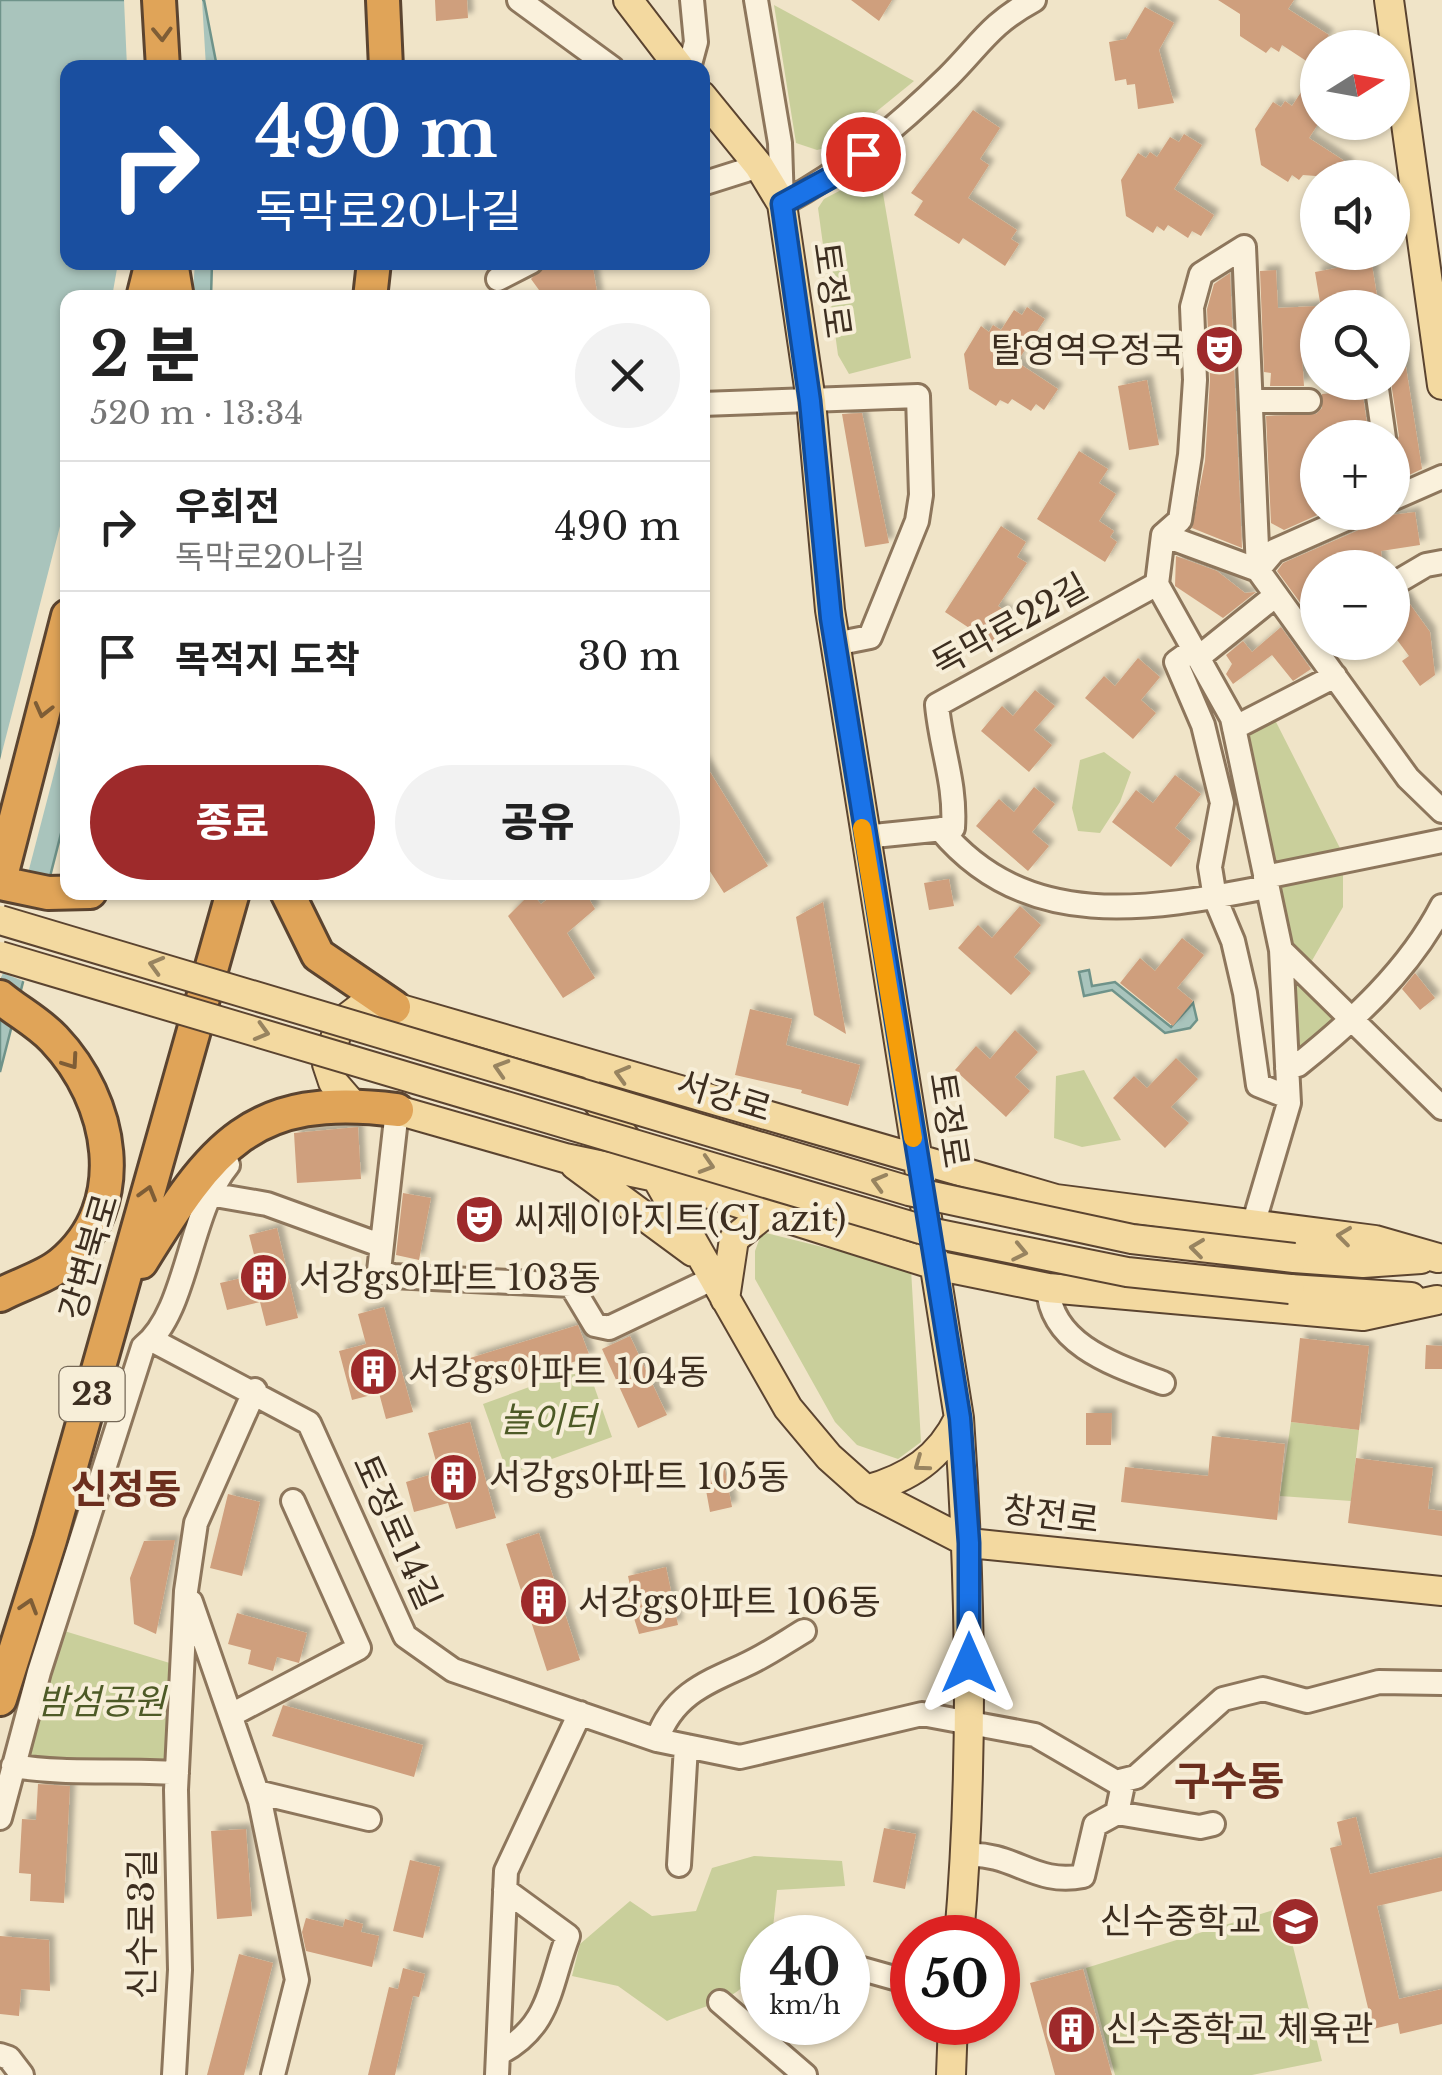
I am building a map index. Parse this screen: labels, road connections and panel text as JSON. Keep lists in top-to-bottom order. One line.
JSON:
{"streets":{"highway":["강변북로","23"],"main road":["토정로","서강로","창전로"],"street":["독막로22길","토정로14길","신수로3길"]},"crossings":[["토정로","창전로"],["토정로","토정로14길"],["토정로14길","신수로3길"]],"one_way":["강변북로"],"districts":["신정동","구수동"],"parks":["놀이터","밤섬공원"],"places":{"theatre":["탈영역우정국","씨제이아지트(CJ azit)"],"building":["서강gs아파트 103동","서강gs아파트 104동","서강gs아파트 105동","서강gs아파트 106동","신수중학교 체육관"],"school or university":["신수중학교"]},"north":"right","page":{"map_buttons":["+","−"],"turn":["490 m","독막로20나길"],"heading":["2 분","520 m · 13:34"],"list":[{"name":"우회전","note":"독막로20나길","value":"490 m"},{"name":"목적지 도착","value":"30 m"}],"buttons":["종료","공유"],"speed":"40 km/h","limit":"50"}}
